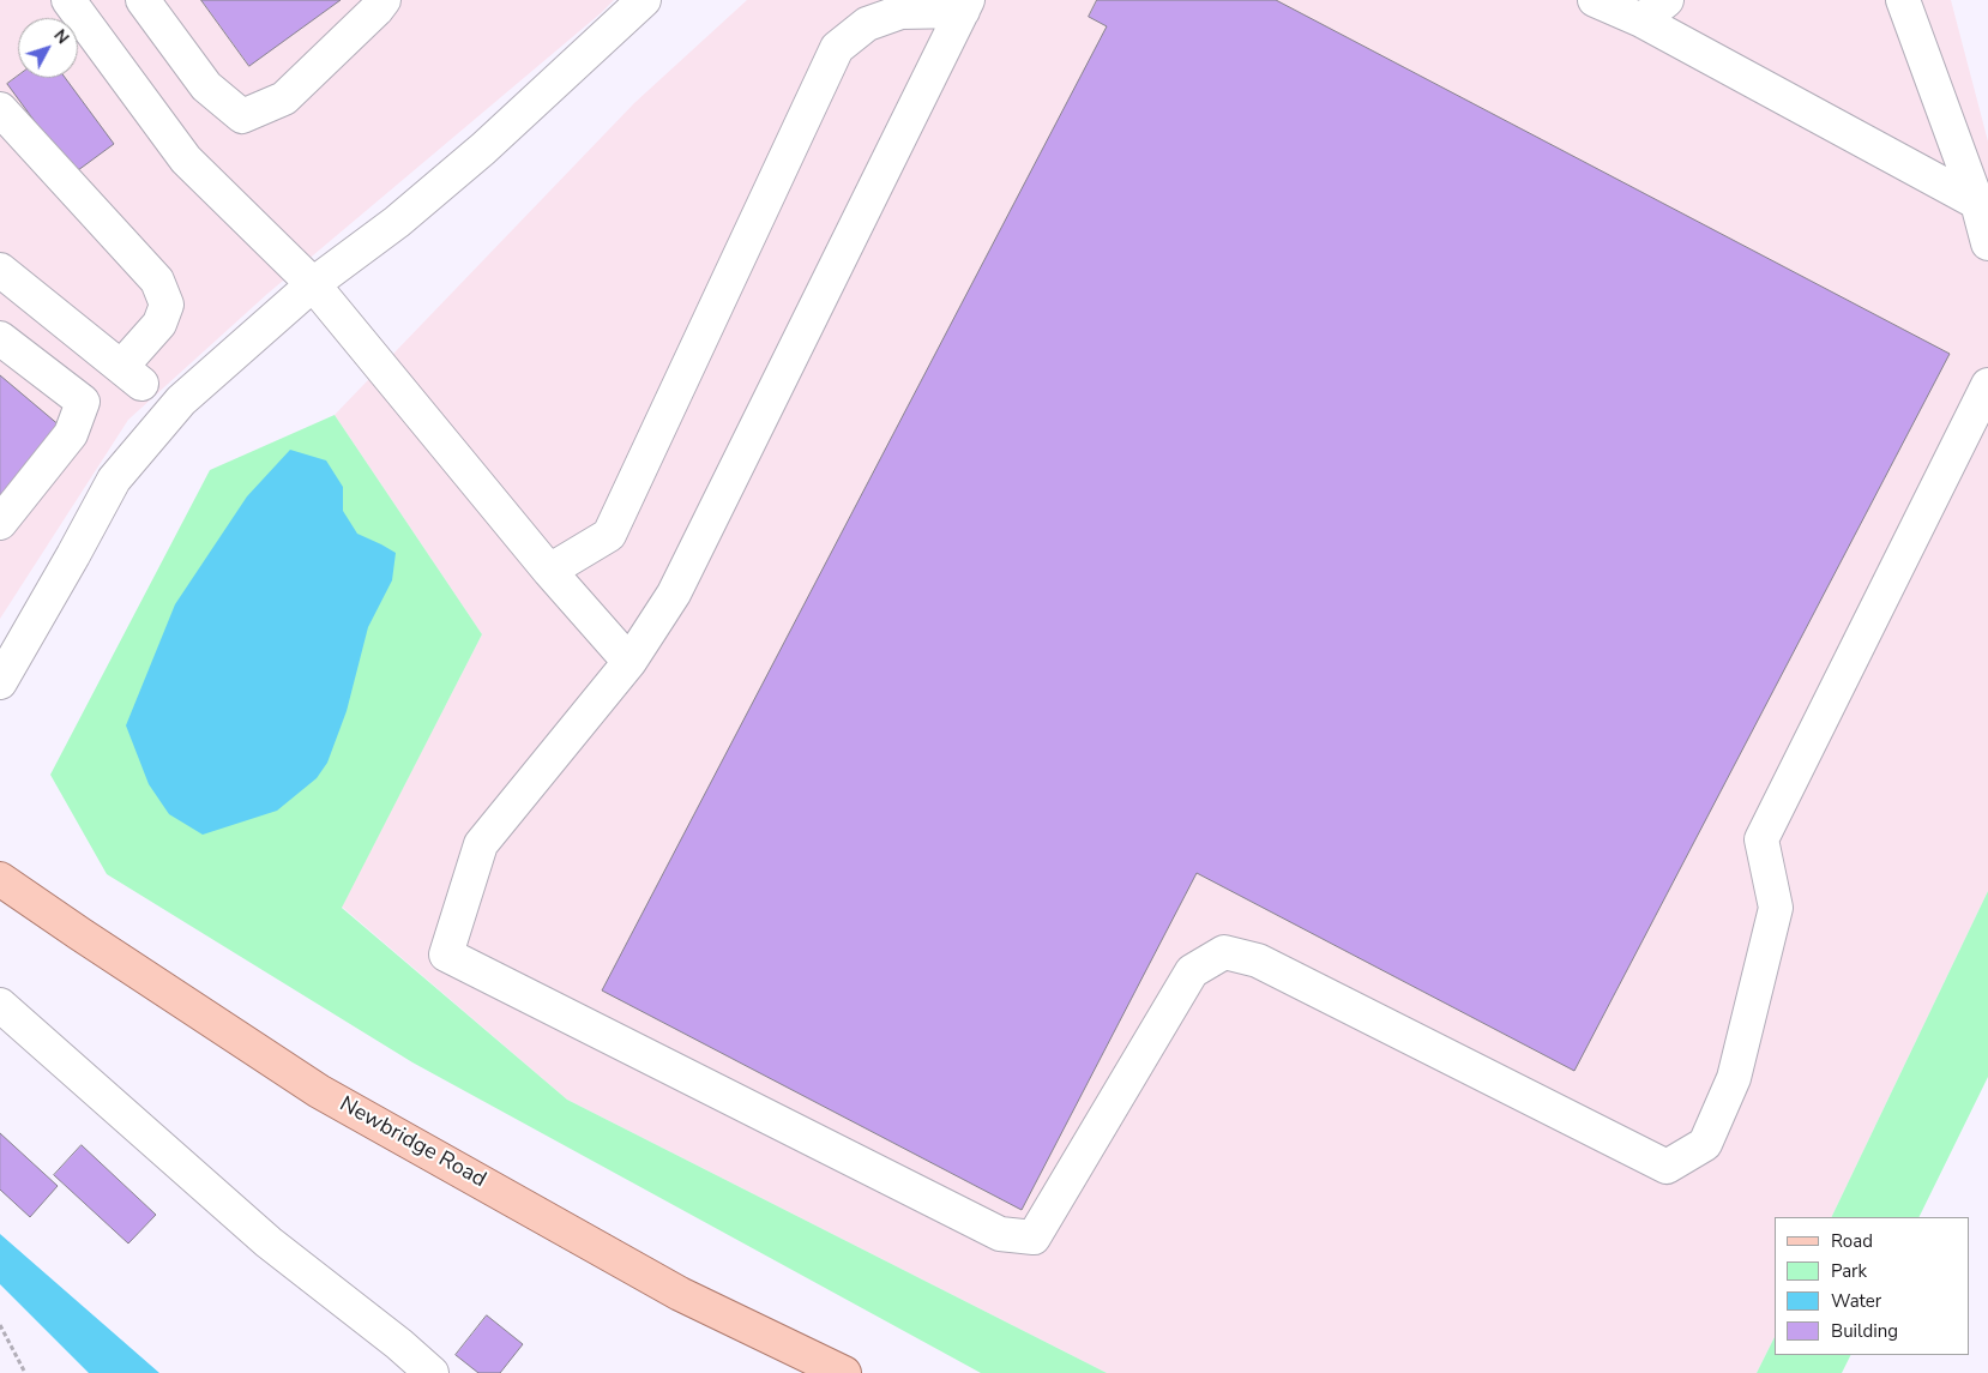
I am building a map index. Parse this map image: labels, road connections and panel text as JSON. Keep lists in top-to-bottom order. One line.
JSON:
{"streets":{"main road":["Newbridge Road"]},"legend":["Road","Park","Water","Building"],"north":"top right"}
